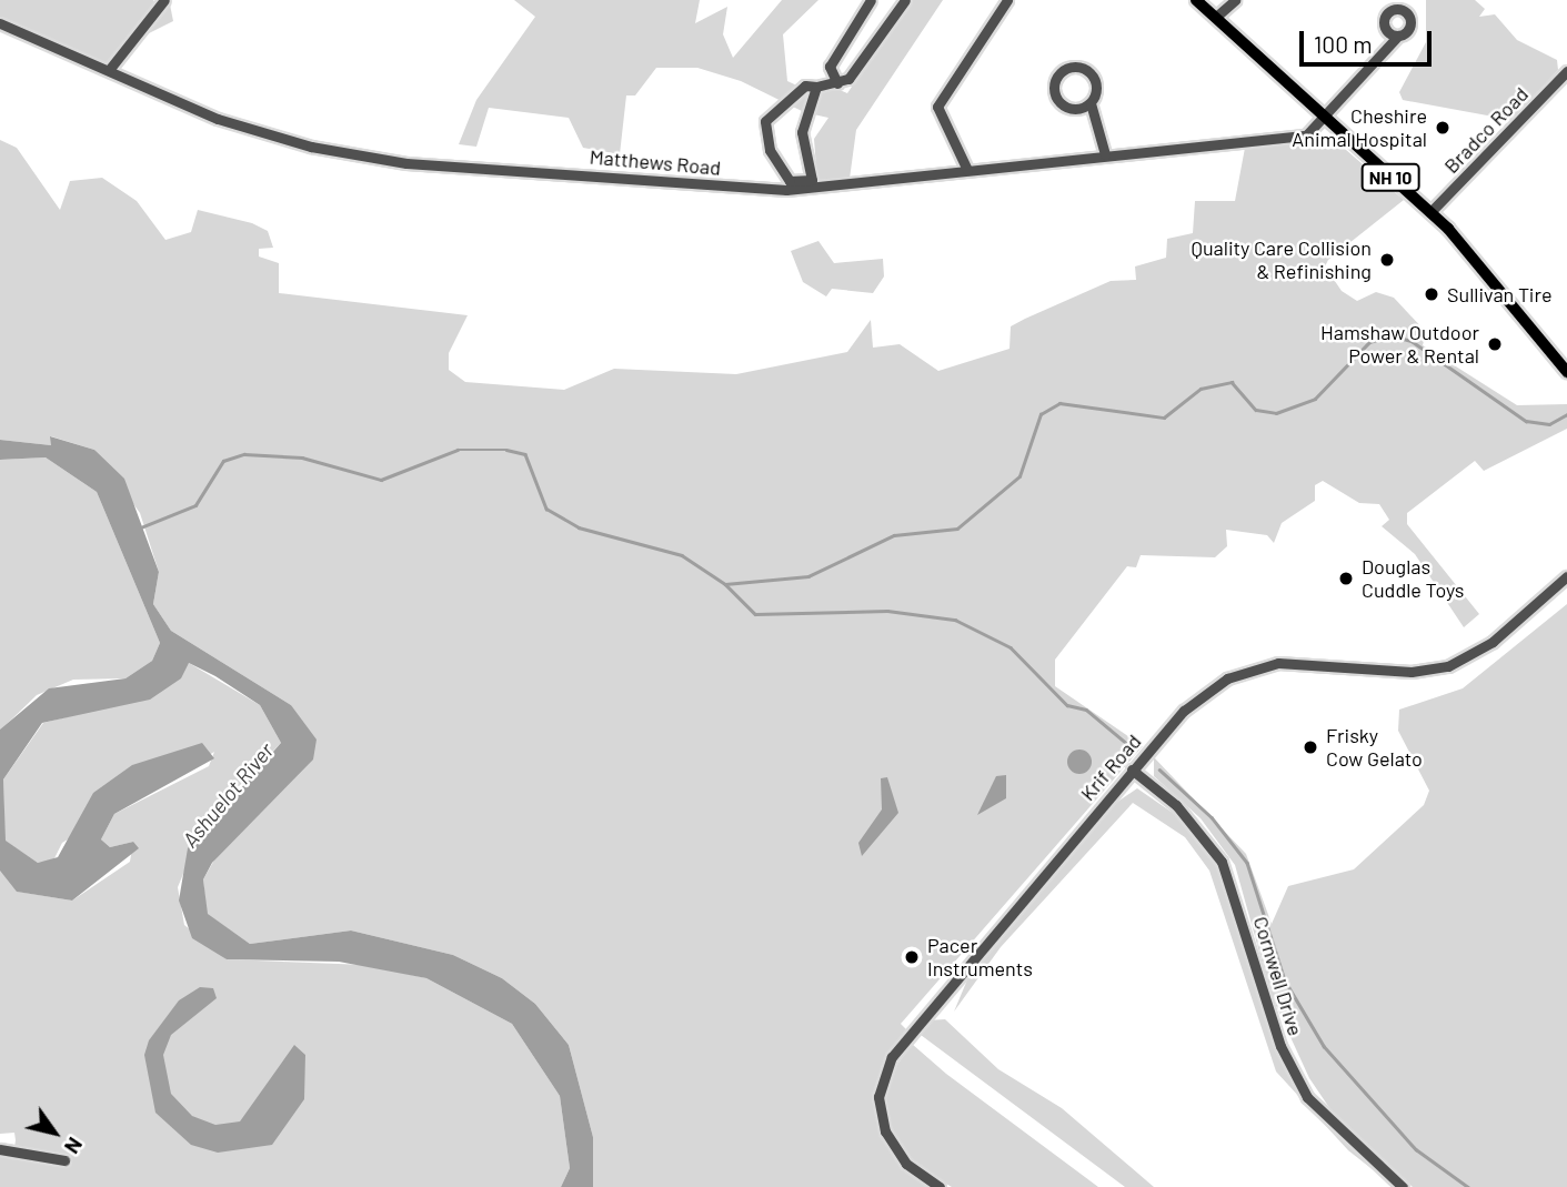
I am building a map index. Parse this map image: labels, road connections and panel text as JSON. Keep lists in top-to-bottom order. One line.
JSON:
{"streets":{"main road":["NH 10"],"street":["Bradco Road","Matthews Road","Krif Road","Cornwell Drive"]},"crossings":[["Bradco Road","NH 10"],["Matthews Road","NH 10"],["Krif Road","Cornwell Drive"]],"water":["Ashuelot River"],"places":["Cheshire Animal Hospital","Quality Care Collision & Refinishing","Sullivan Tire","Hamshaw Outdoor Power & Rental","Douglas Cuddle Toys","Frisky Cow Gelato","Pacer Instruments"],"scale_bar":"100 m","north":"bottom right"}
